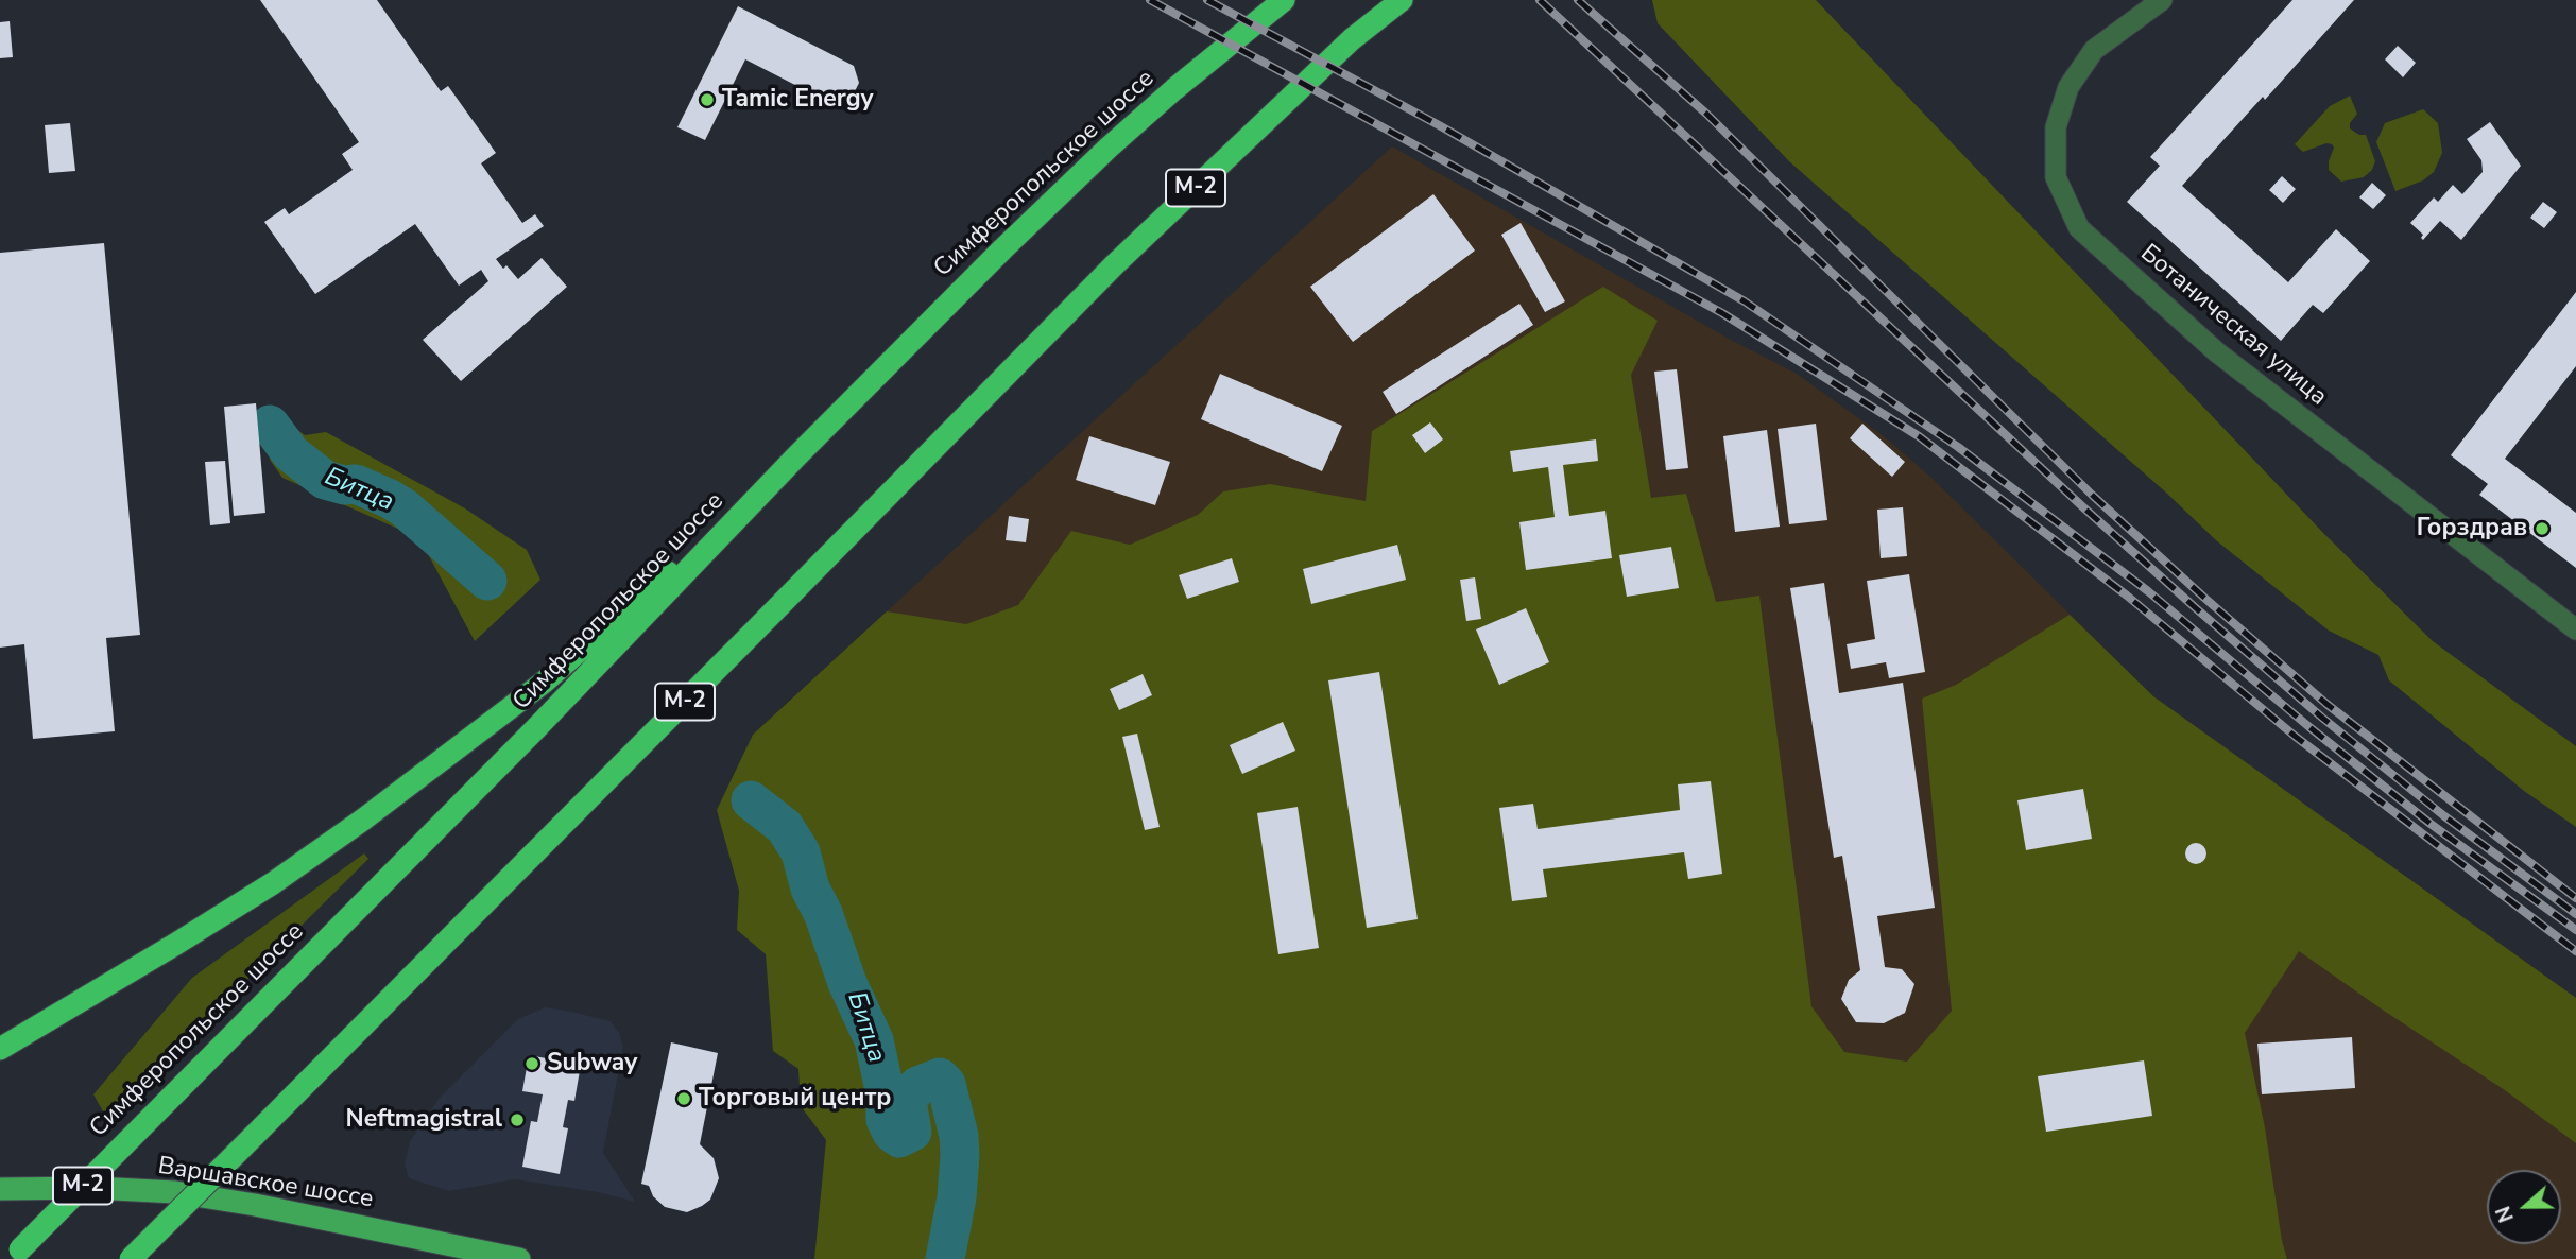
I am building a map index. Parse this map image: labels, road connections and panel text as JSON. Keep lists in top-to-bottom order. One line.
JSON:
{"streets":{"highway":["Симферопольское шоссе","М-2"],"main road":["Варшавское шоссе"],"street":["Ботаническая улица"]},"water":["Битца"],"places":["Tamic Energy","Горздрав","Subway","Торговый центр","Neftmagistral"],"north":"left"}
